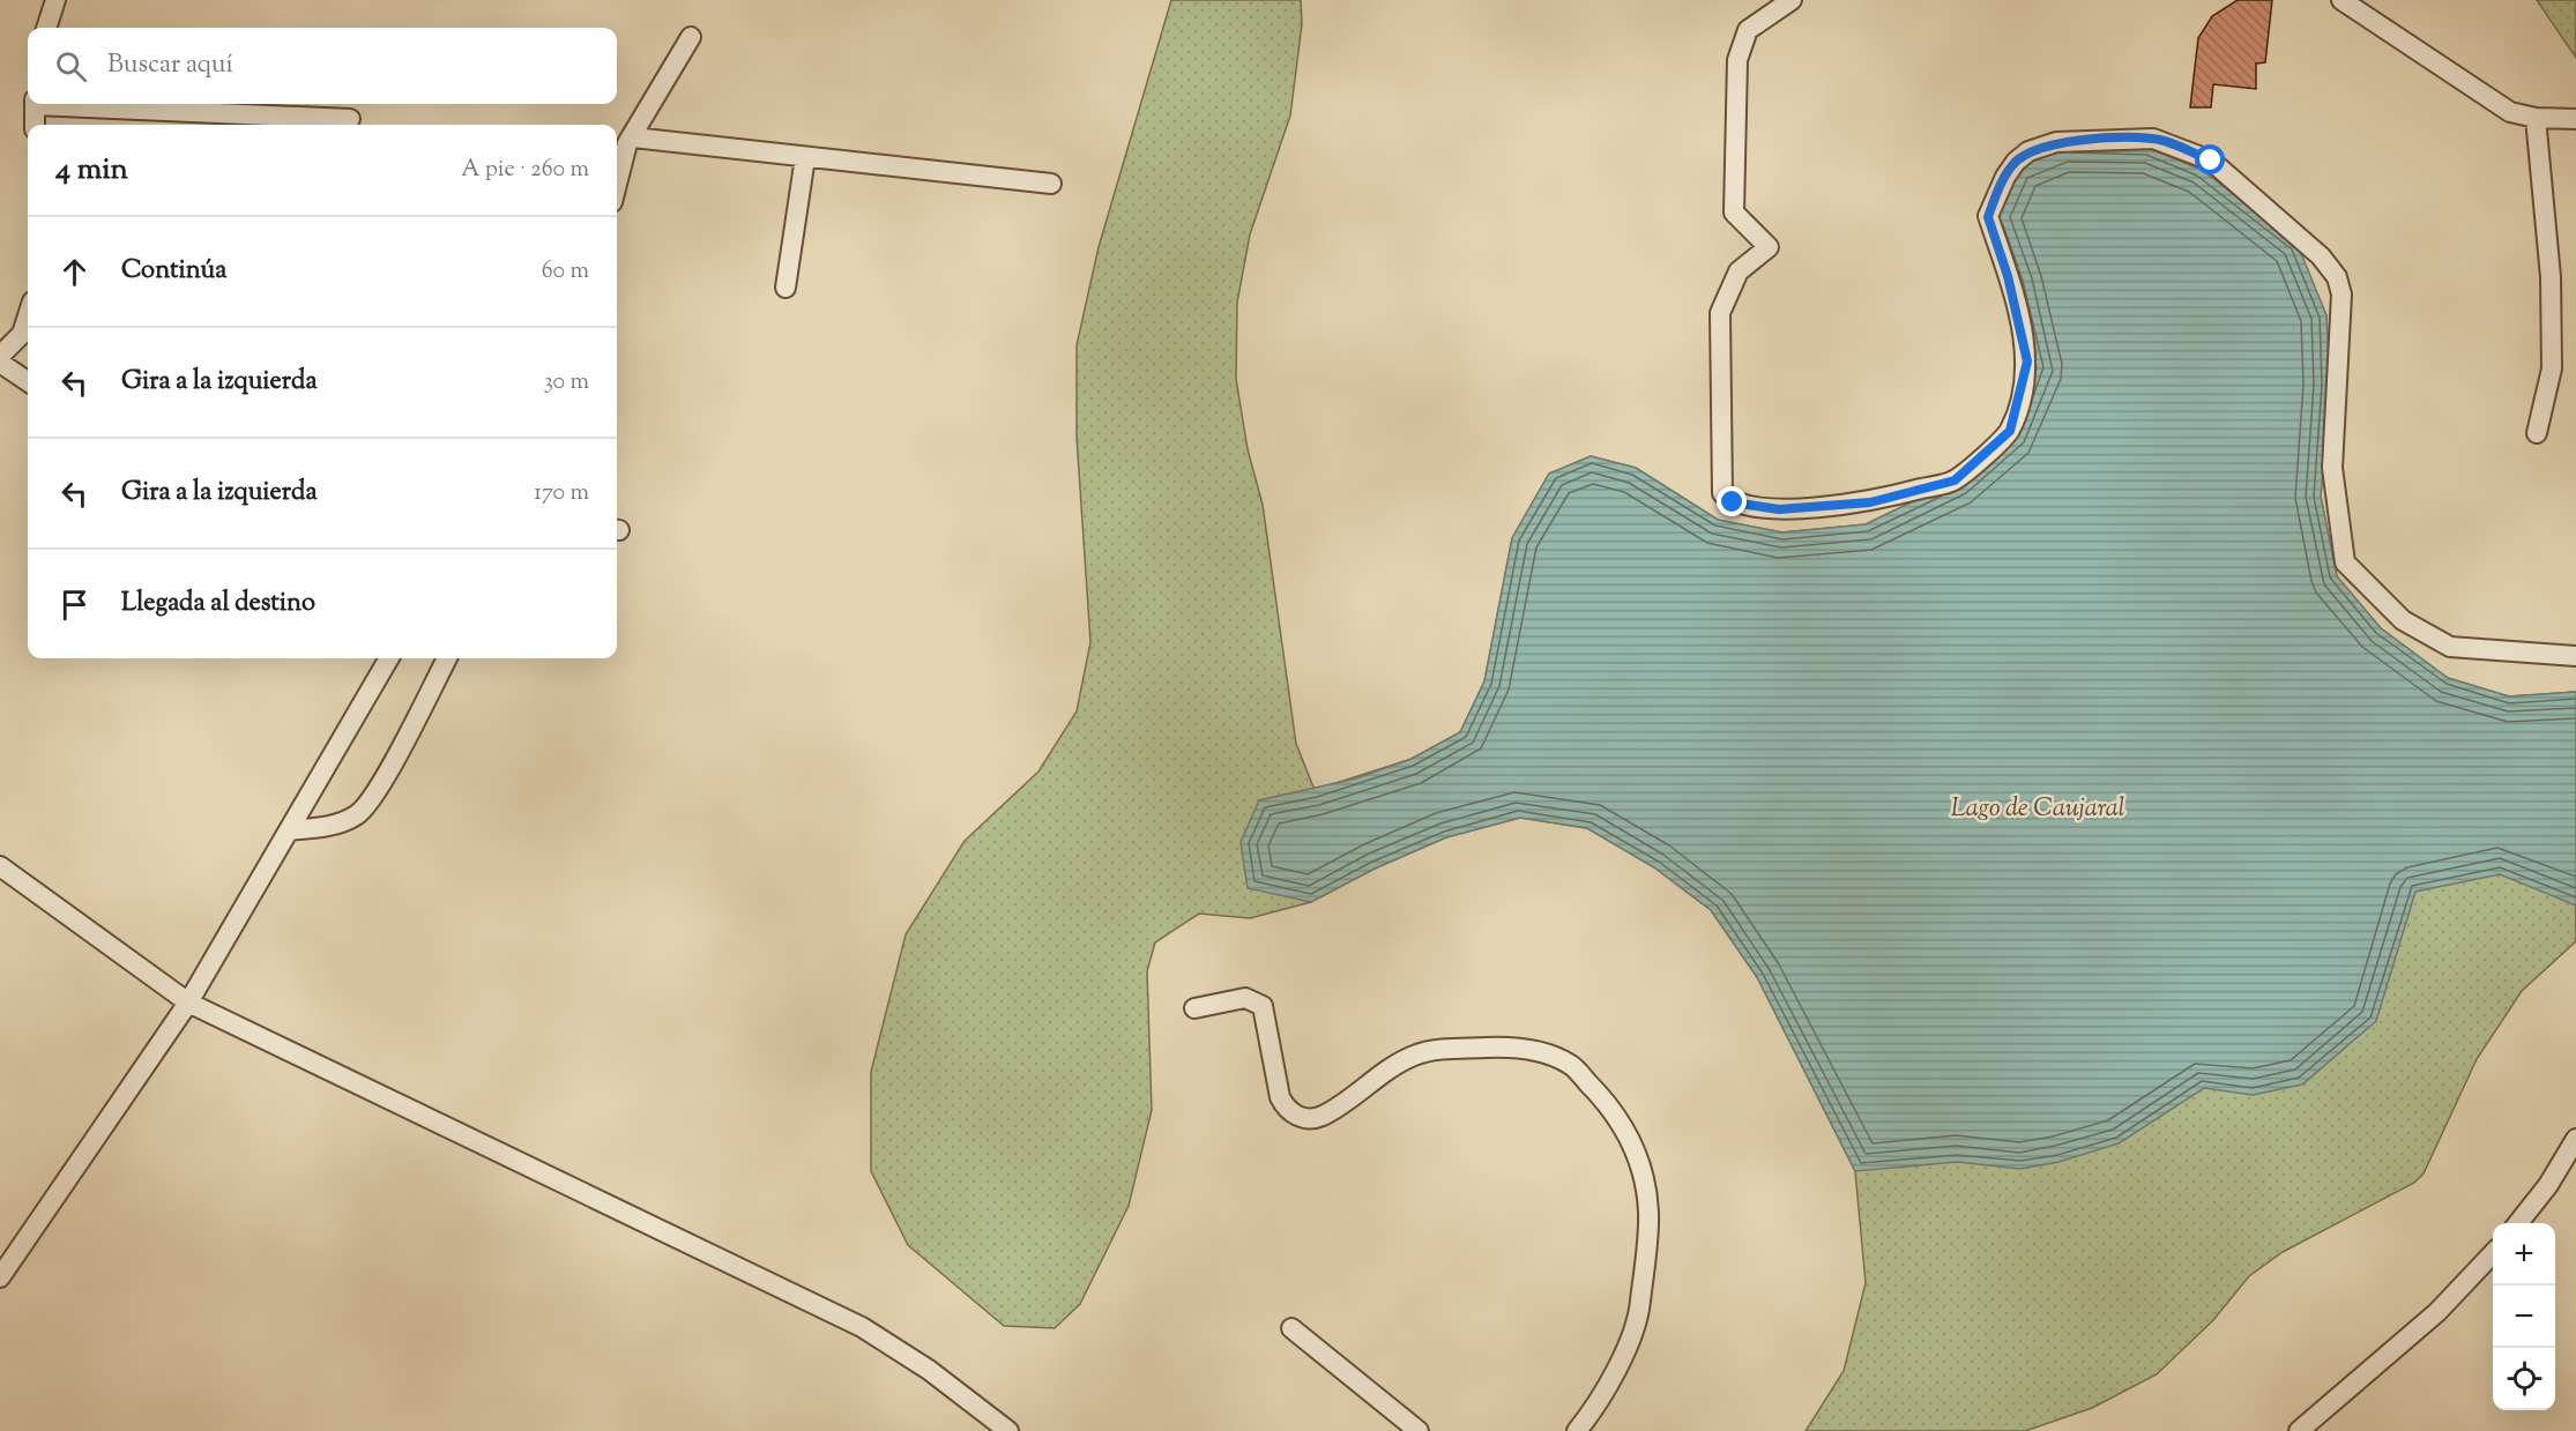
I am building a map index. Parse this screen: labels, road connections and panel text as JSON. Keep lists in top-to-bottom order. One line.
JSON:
{"water":["Lago de Caujaral"],"page":{"search":"Buscar aquí","heading":["4 min","A pie · 260 m"],"list":[["Continúa","60 m"],["Gira a la izquierda","30 m"],["Gira a la izquierda","170 m"],"Llegada al destino"],"map_buttons":["+","−"]}}
